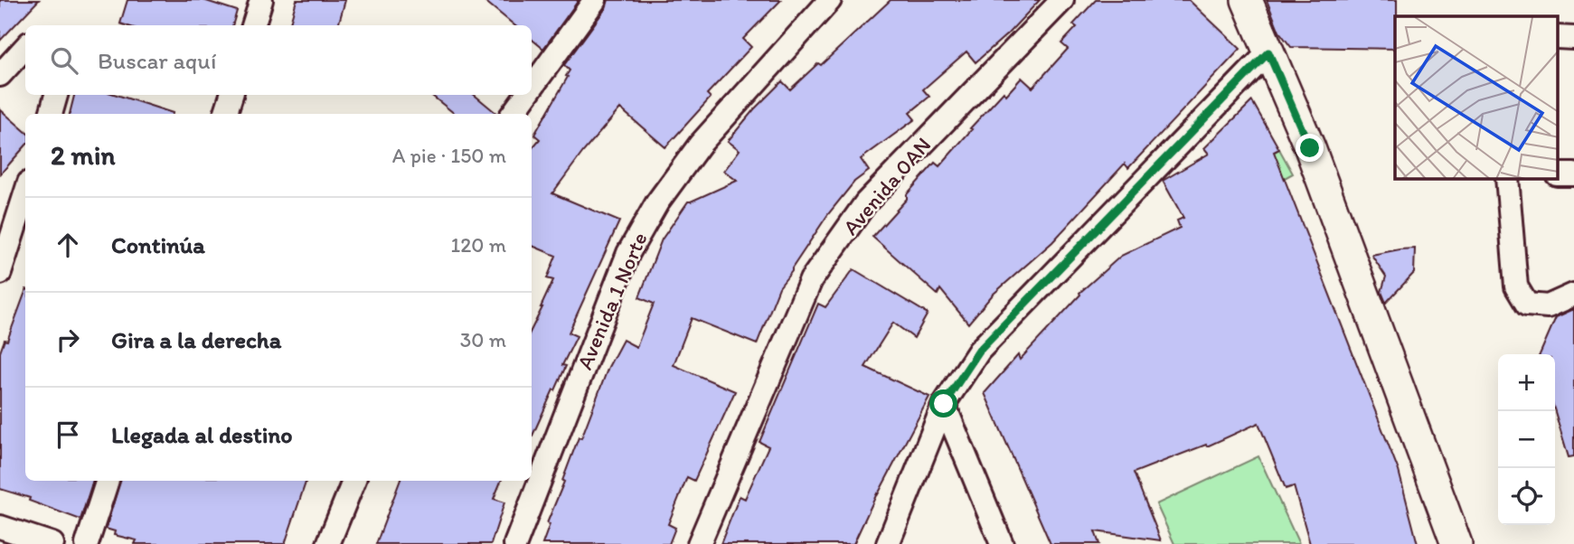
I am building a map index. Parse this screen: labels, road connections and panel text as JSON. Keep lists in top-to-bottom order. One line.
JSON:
{"streets":{"street":["Avenida 0AN","Avenida 1 Norte"]},"page":{"search":"Buscar aquí","heading":["2 min","A pie · 150 m"],"list":[["Continúa","120 m"],["Gira a la derecha","30 m"],"Llegada al destino"],"map_buttons":["+","−"]}}
